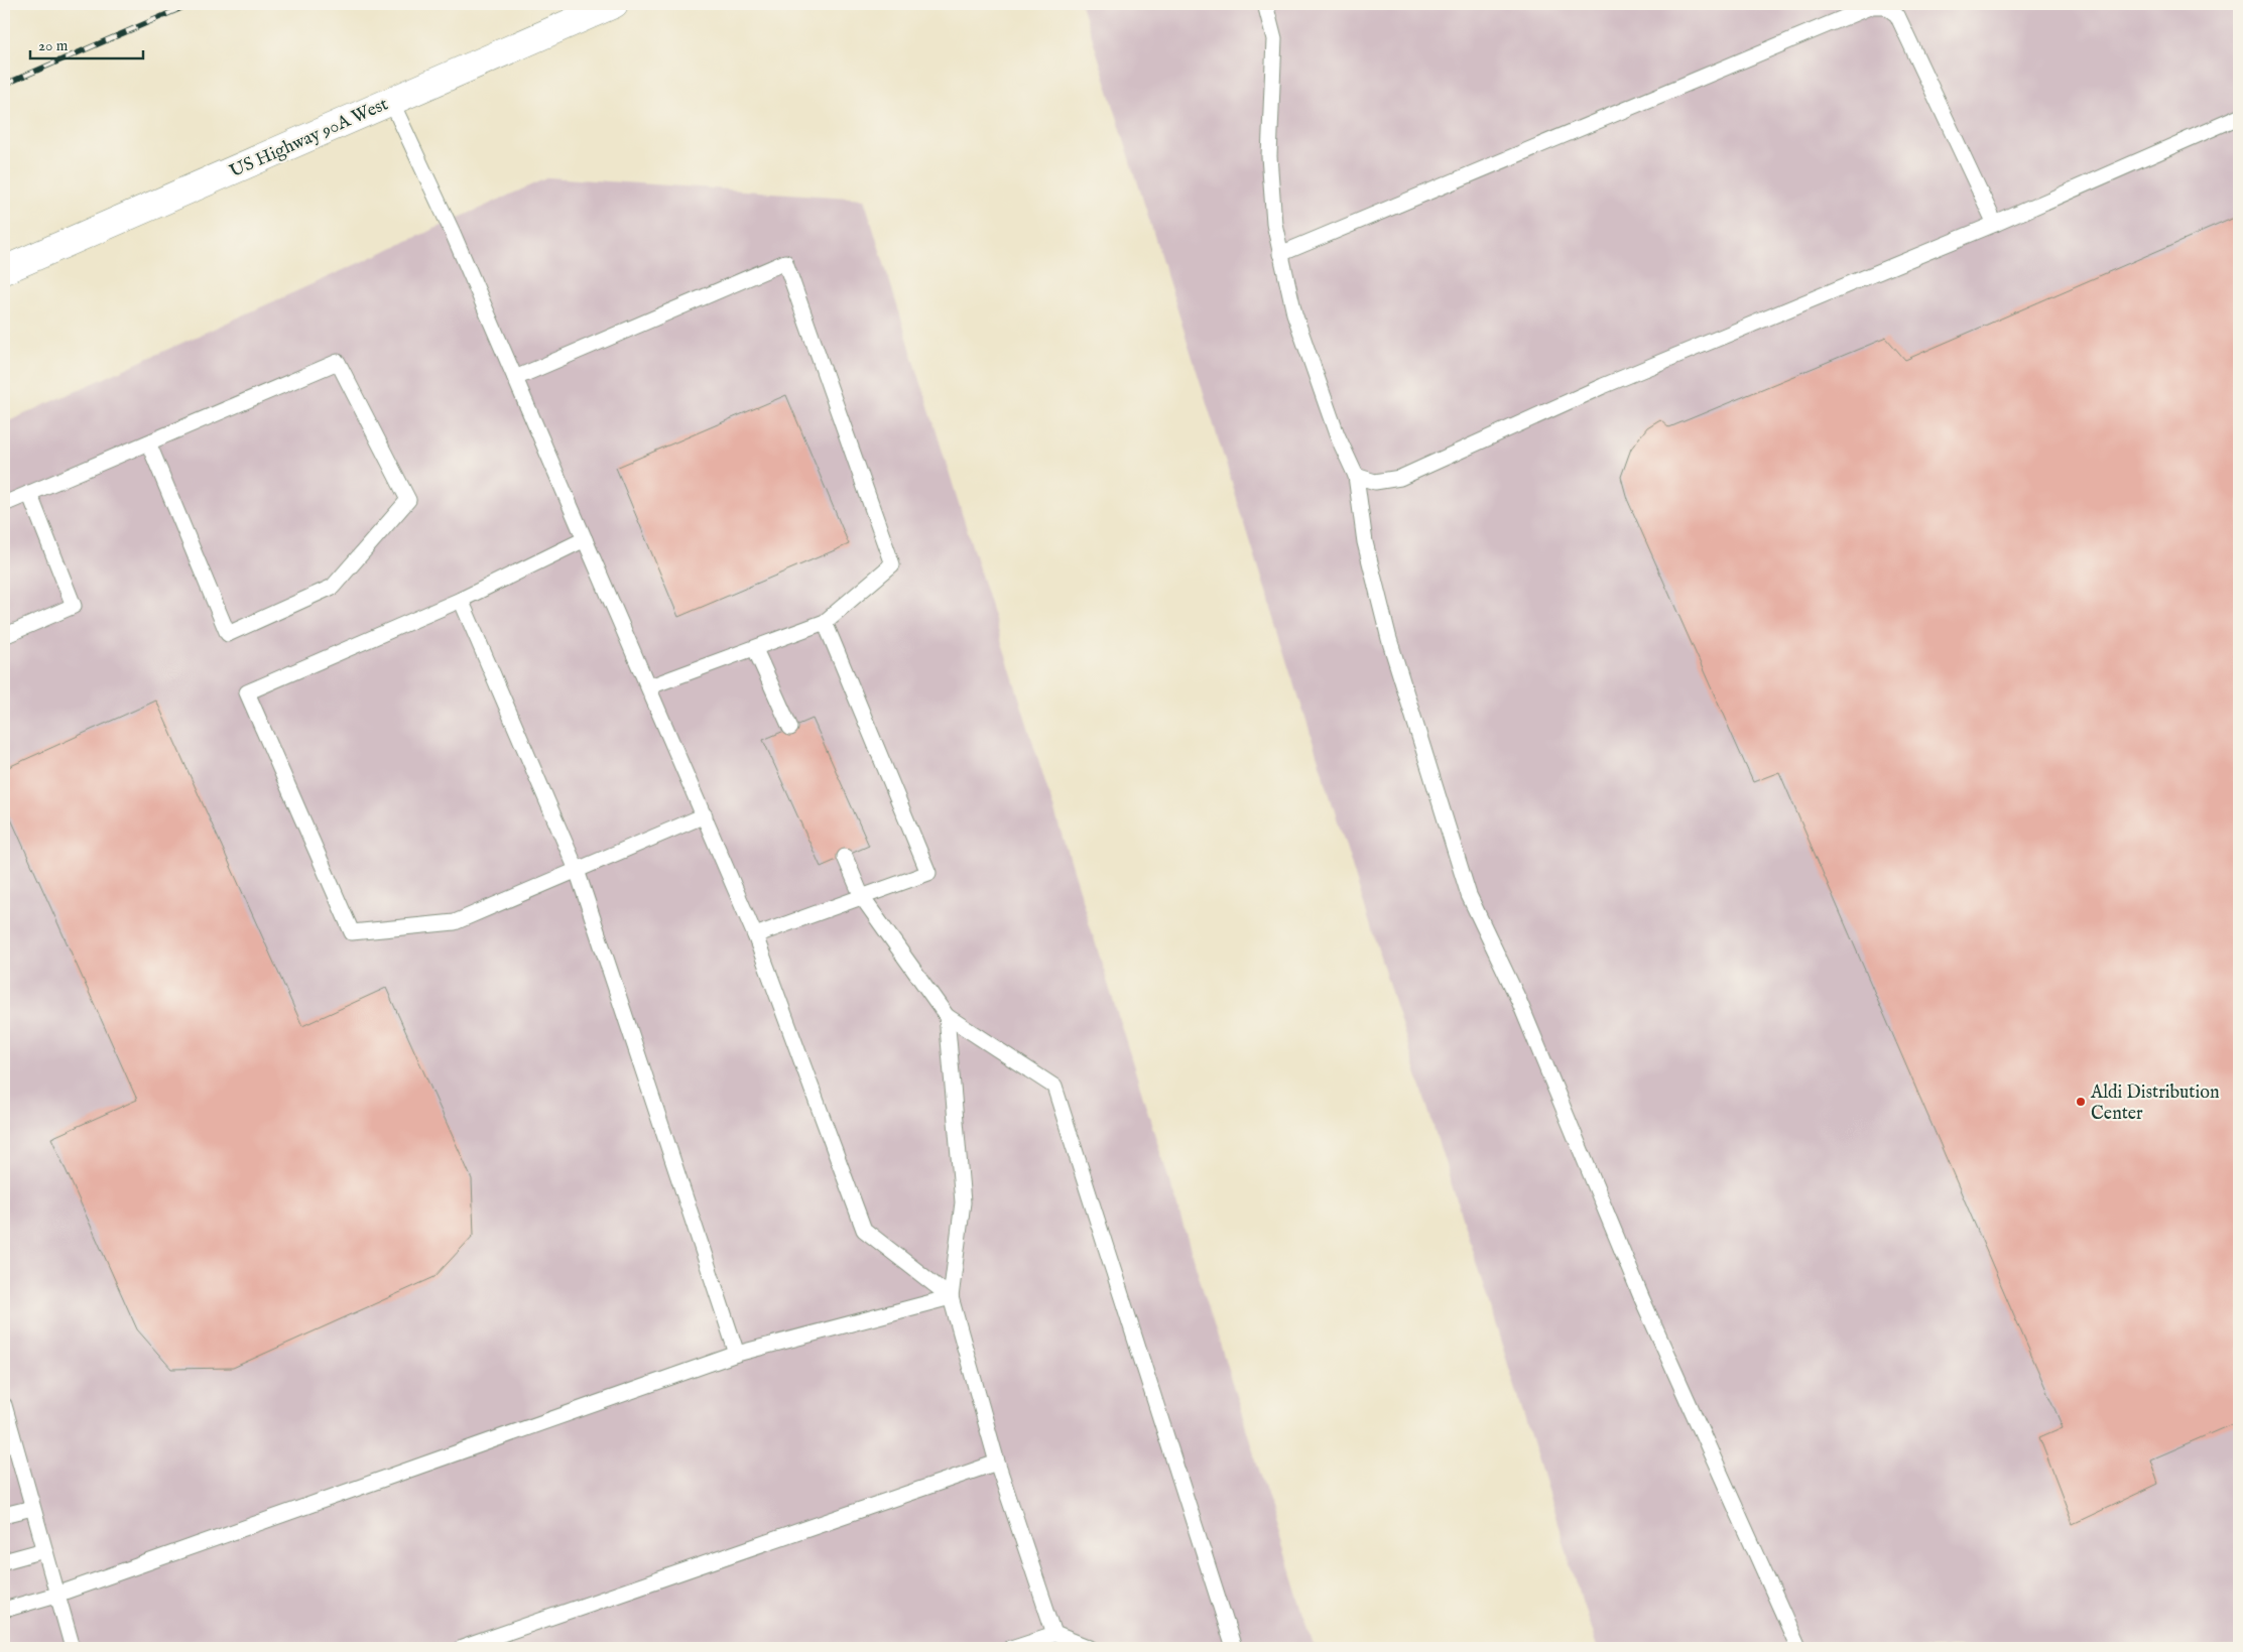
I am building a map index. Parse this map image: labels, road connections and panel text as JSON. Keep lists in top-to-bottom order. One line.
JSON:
{"streets":{"main road":["US Highway 90A West"]},"places":["Aldi Distribution Center"],"scale_bar":"20 m"}
